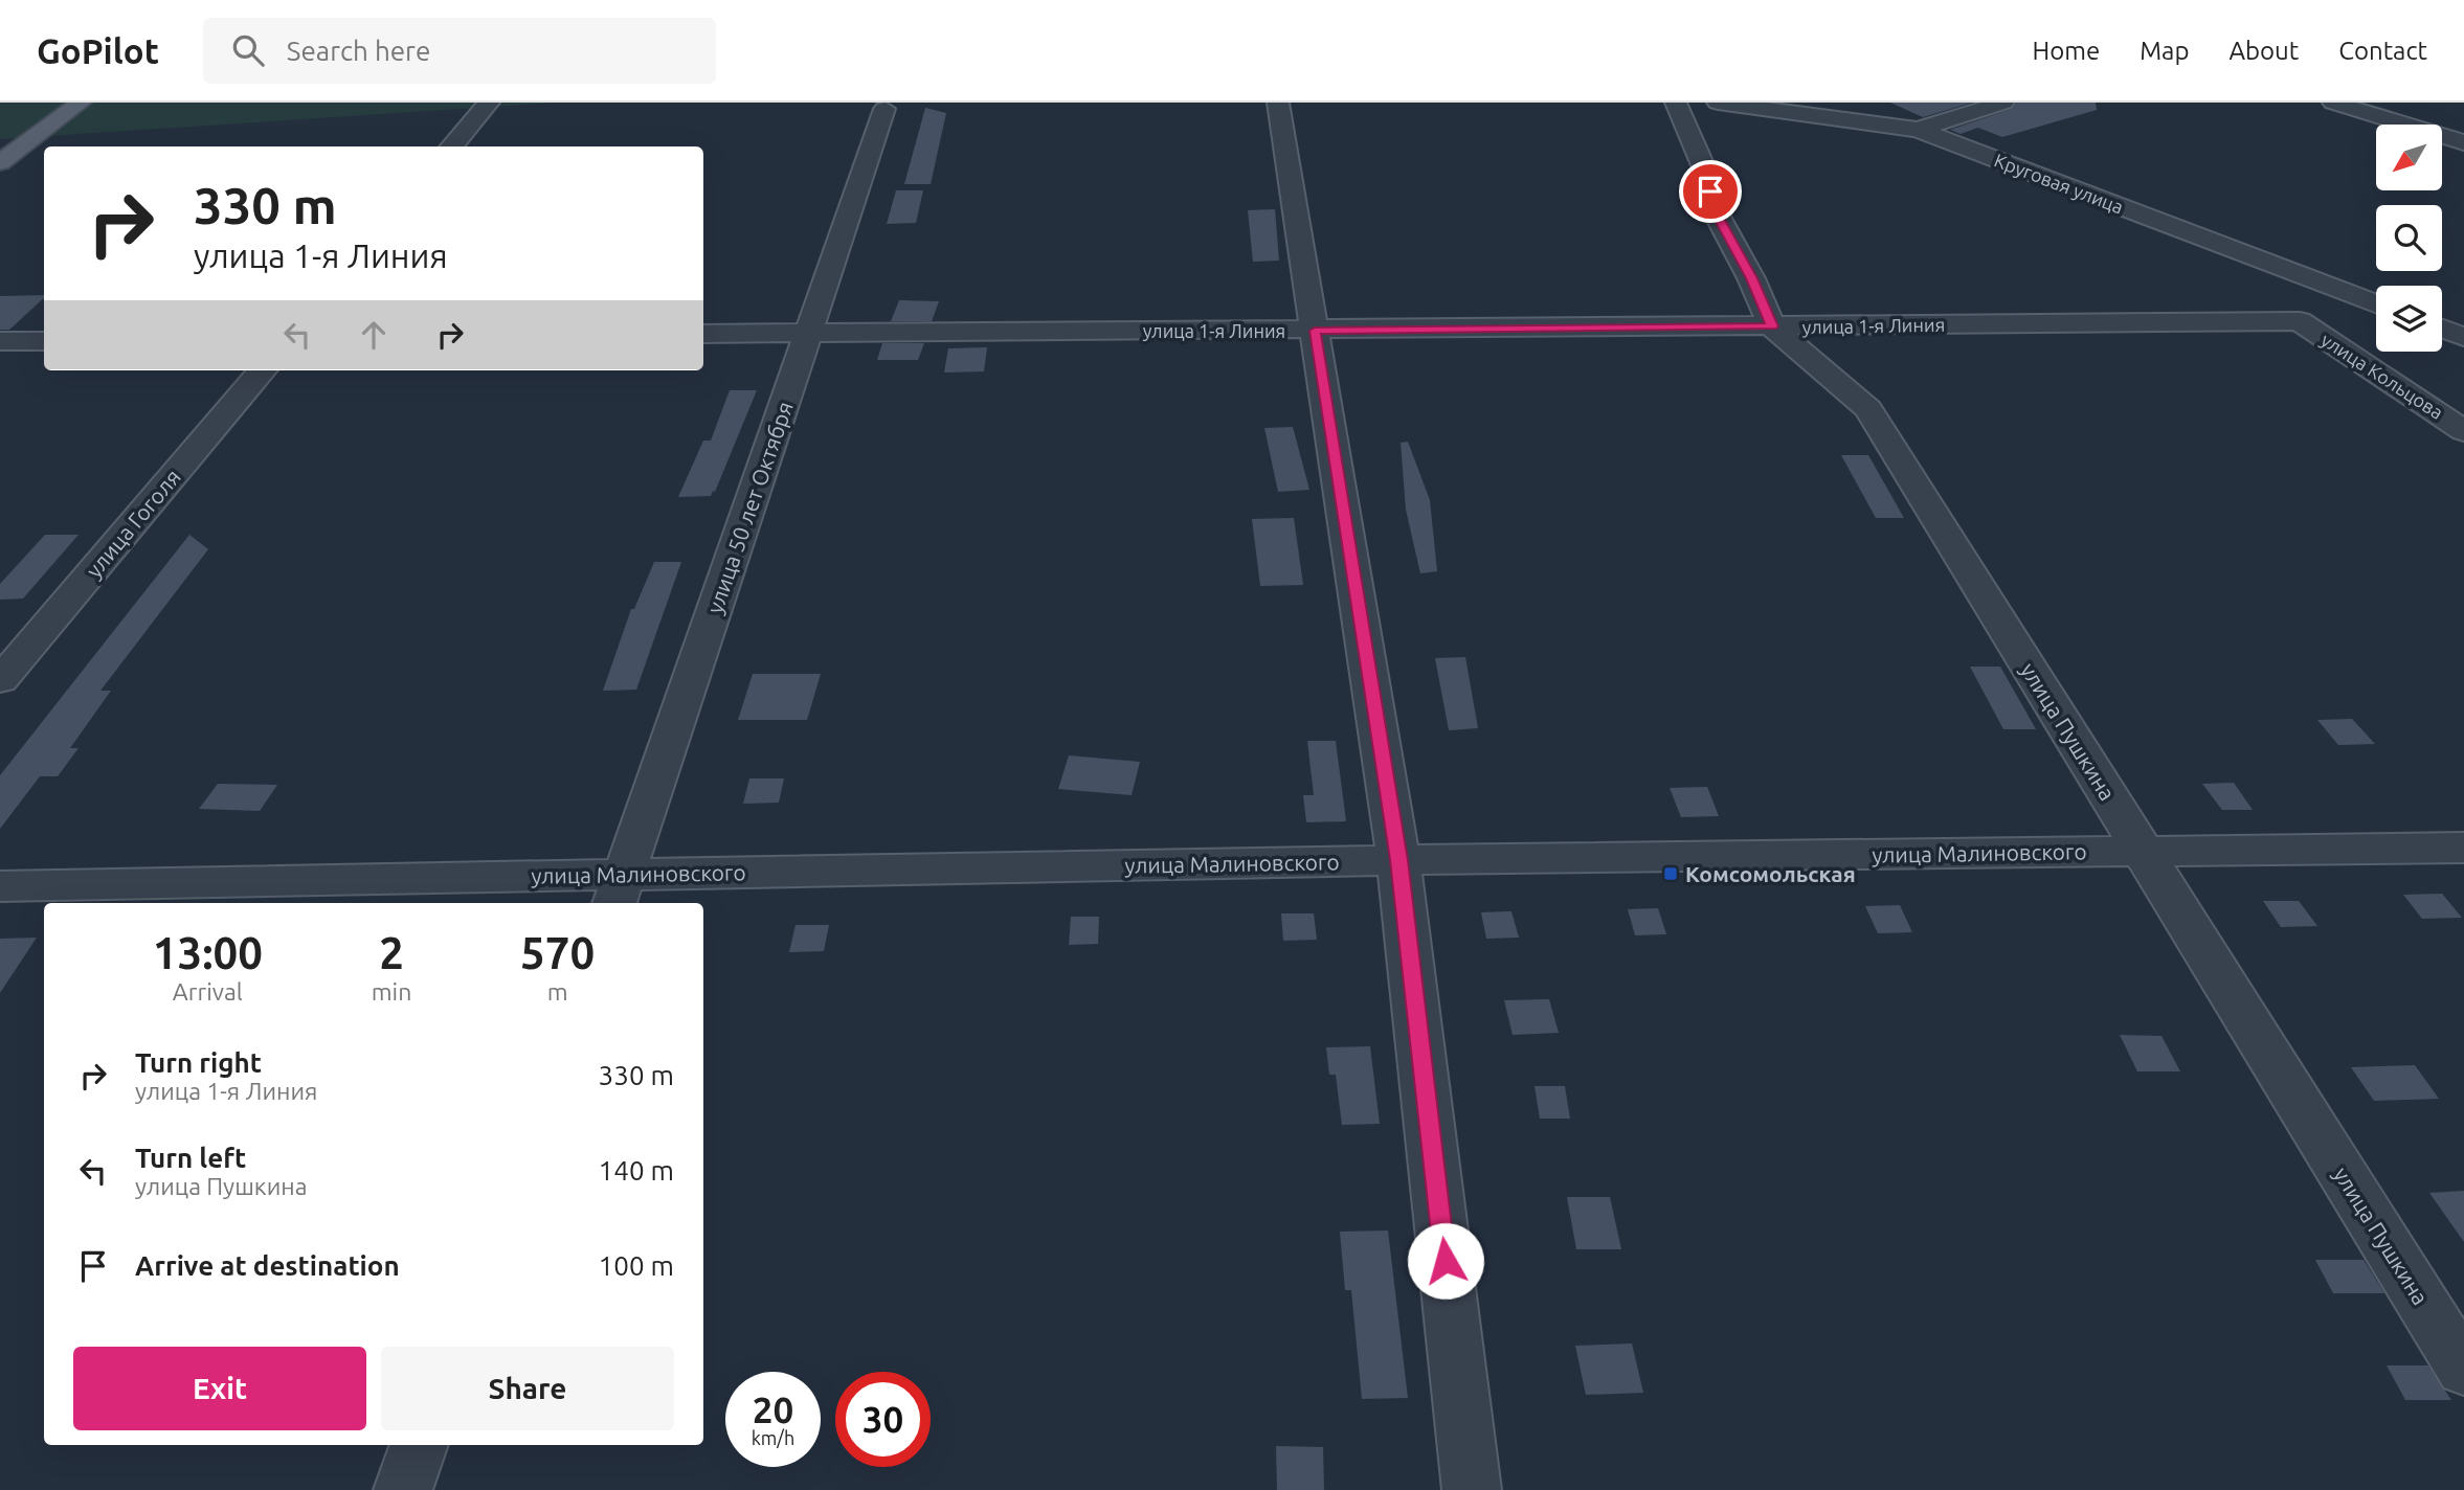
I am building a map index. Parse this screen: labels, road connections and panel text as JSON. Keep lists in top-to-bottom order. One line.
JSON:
{"streets":{"street":["Круговая улица","улица 1-я Линия","улица Кольцова","улица 50 лет Октября","улица Гоголя","улица Пушкина","улица Малиновского"]},"crossings":[["улица 1-я Линия","улица Кольцова"],["улица 1-я Линия","улица 50 лет Октября"],["улица 1-я Линия","улица Пушкина"],["улица 50 лет Октября","улица Малиновского"],["улица Пушкина","улица Малиновского"]],"places":{"transit":["Комсомольская"]},"north":"bottom left","page":{"header":"GoPilot","search":"Search here","nav":["Home","Map","About","Contact"],"turn":["330 m","улица 1-я Линия"],"eta":["13:00","Arrival","2","min","570","m"],"list":[{"name":"Turn right","note":"улица 1-я Линия","value":"330 m"},{"name":"Turn left","note":"улица Пушкина","value":"140 m"},{"name":"Arrive at destination","value":"100 m"}],"buttons":["Exit","Share"],"speed":"20 km/h","limit":"30"}}
